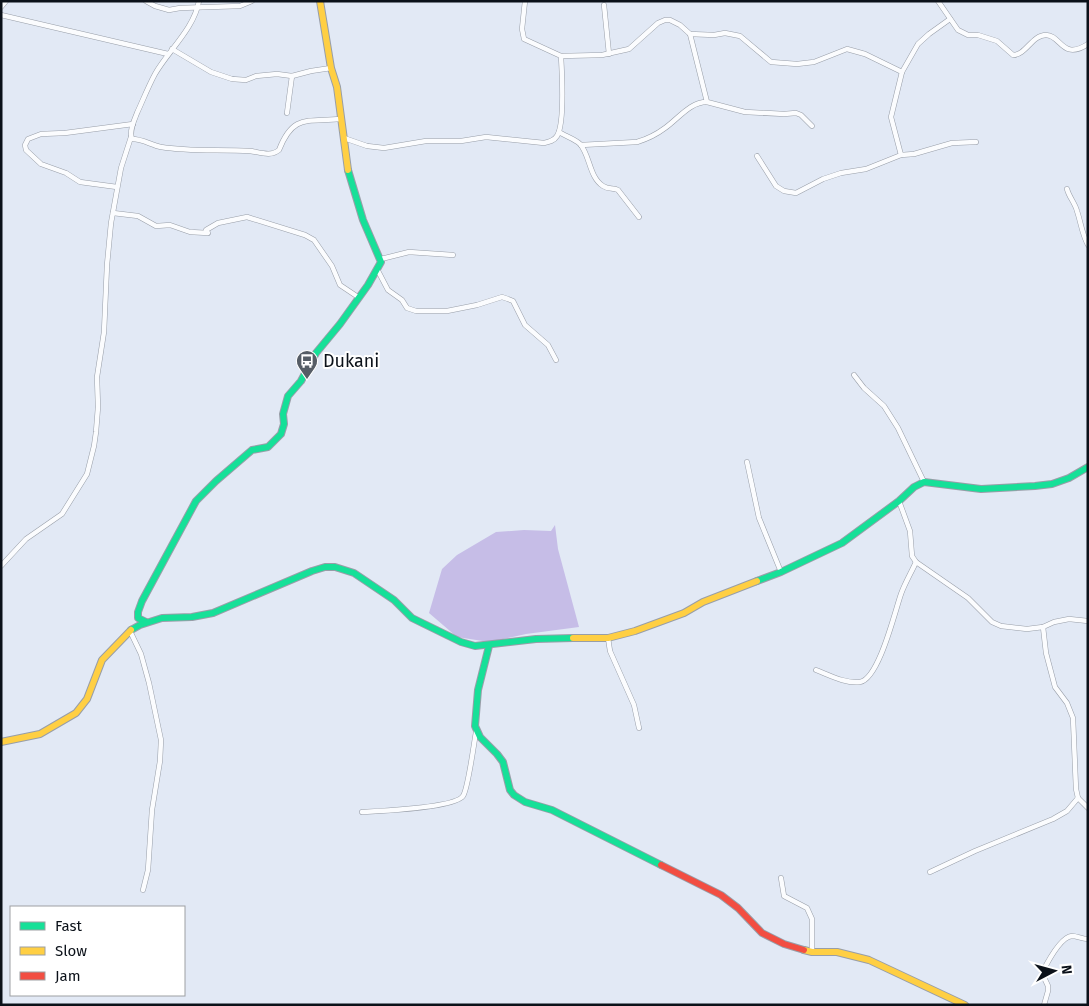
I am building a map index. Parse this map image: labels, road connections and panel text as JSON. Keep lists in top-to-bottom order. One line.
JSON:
{"places":{"bus stop":["Dukani"]},"legend":["Fast","Slow","Jam"],"north":"right"}
